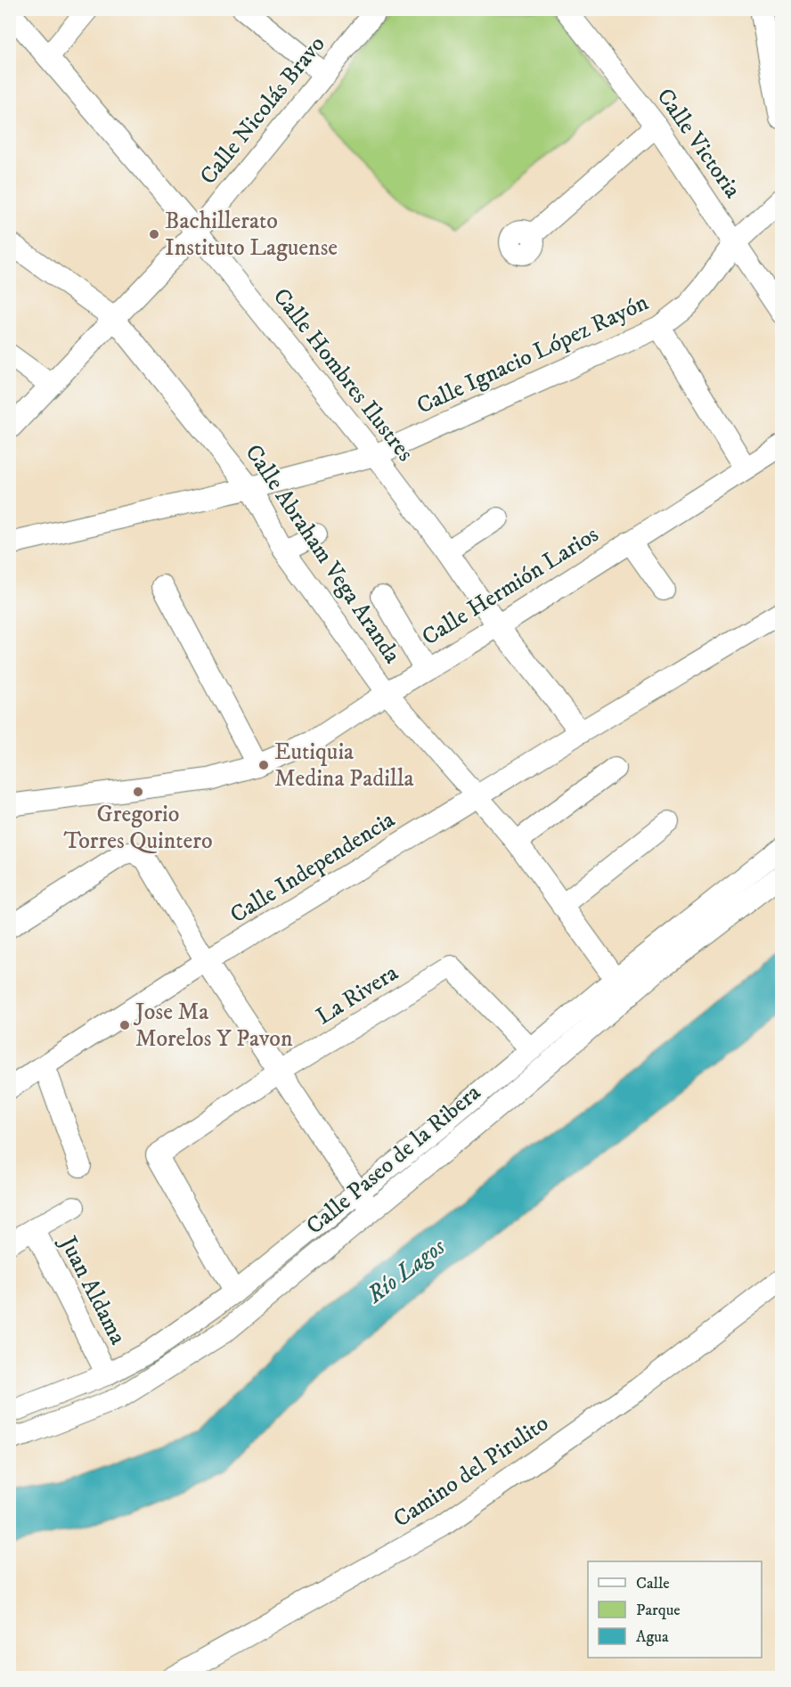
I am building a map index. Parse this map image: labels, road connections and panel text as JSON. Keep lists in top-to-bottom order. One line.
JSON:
{"streets":{"street":["Calle Nicolás Bravo","Calle Victoria","Calle Ignacio López Rayón","Calle Hombres Ilustres","Calle Abraham Vega Aranda","Calle Hermión Larios","Calle Independencia","La Rivera","Calle Paseo de la Ribera","Juan Aldama","Camino del Pirulito"]},"crossings":[["Calle Nicolás Bravo","Calle Hombres Ilustres"],["Calle Nicolás Bravo","Calle Abraham Vega Aranda"],["Calle Victoria","Calle Ignacio López Rayón"],["Calle Ignacio López Rayón","Calle Hombres Ilustres"],["Calle Ignacio López Rayón","Calle Abraham Vega Aranda"],["Calle Hombres Ilustres","Calle Hermión Larios"],["Calle Hombres Ilustres","Calle Independencia"],["Calle Abraham Vega Aranda","Calle Hermión Larios"],["Calle Abraham Vega Aranda","Calle Independencia"],["Calle Abraham Vega Aranda","Calle Paseo de la Ribera"],["La Rivera","Calle Paseo de la Ribera"],["Calle Paseo de la Ribera","Juan Aldama"]],"water":["Río Lagos"],"places":["Bachillerato Instituto Laguense","Eutiquia Medina Padilla","Gregorio Torres Quintero","Jose Ma Morelos Y Pavon"],"legend":["Calle","Parque","Agua"]}
